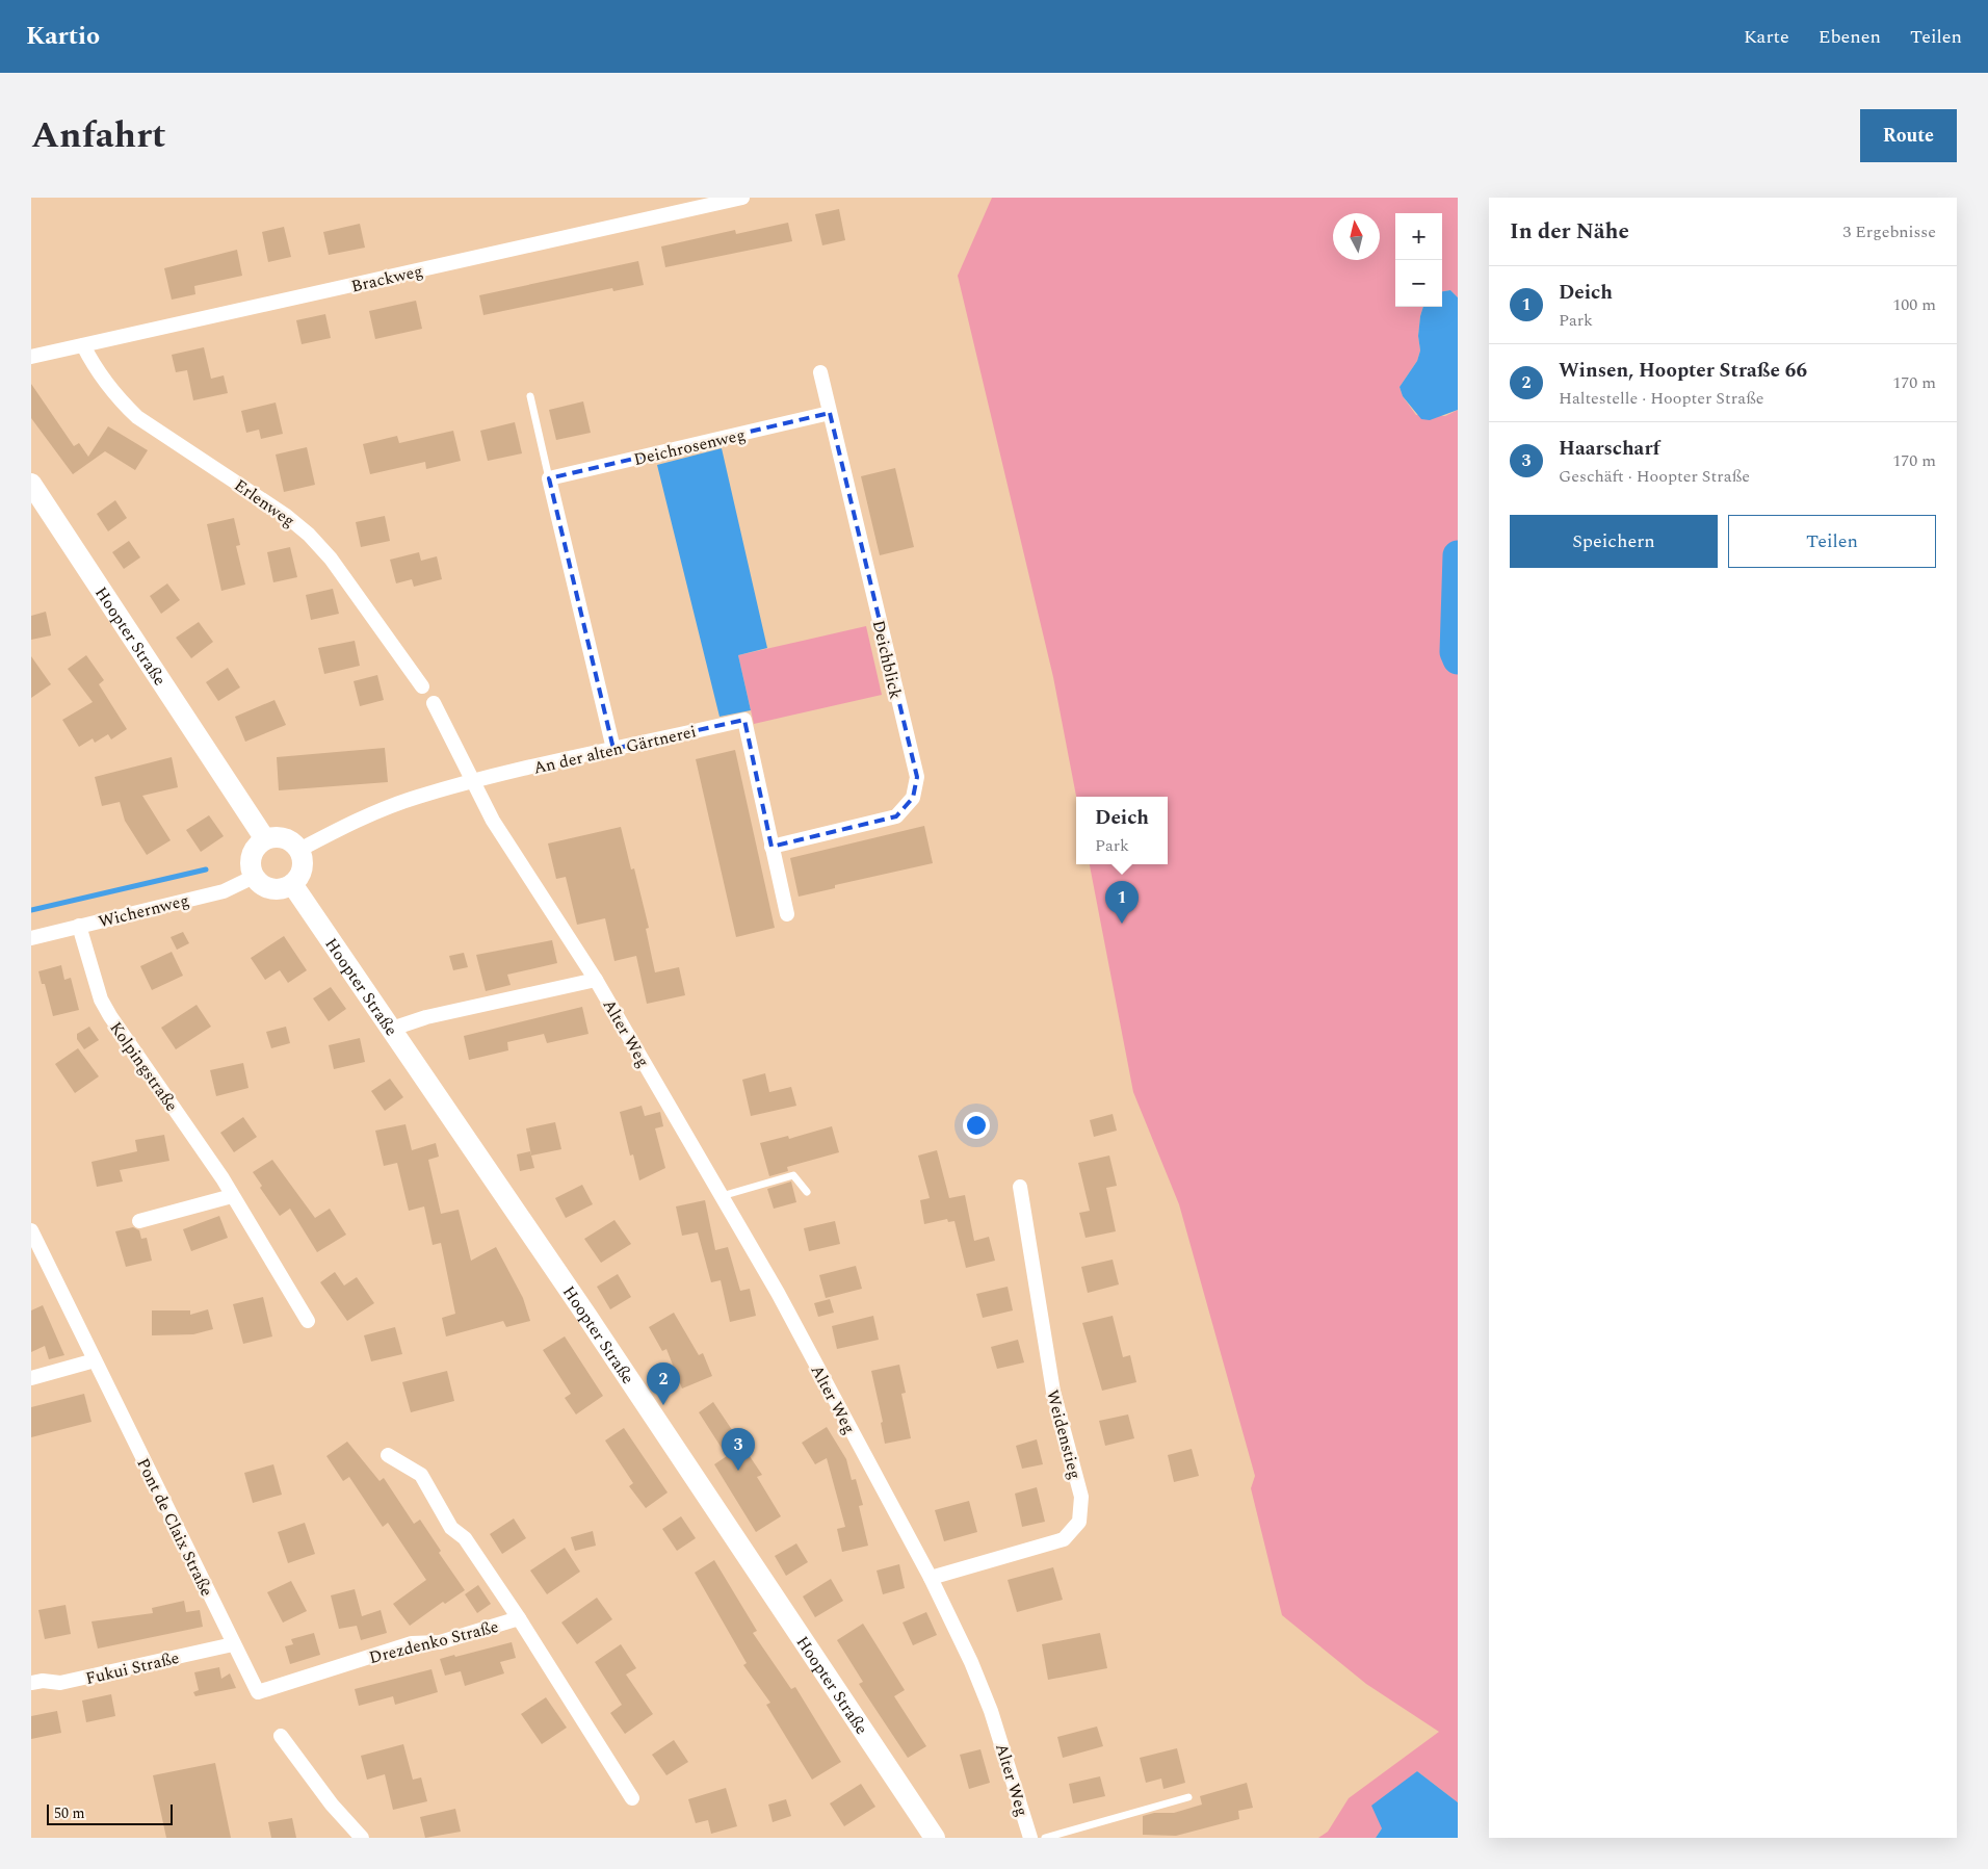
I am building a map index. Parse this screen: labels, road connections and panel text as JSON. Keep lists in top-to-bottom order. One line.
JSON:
{"streets":{"street":["Brackweg","Deichrosenweg","Erlenweg","Hoopter Straße","Deichblick","An der alten Gärtnerei","Wichernweg","Alter Weg","Kolpingstraße","Weidenstieg","Pont de Claix Straße","Drezdenko Straße","Fukui Straße"]},"crossings":[["Brackweg","Erlenweg"],["Deichrosenweg","Deichblick"],["Hoopter Straße","An der alten Gärtnerei"],["Hoopter Straße","Wichernweg"],["Hoopter Straße","Alter Weg"],["Deichblick","An der alten Gärtnerei"],["An der alten Gärtnerei","Wichernweg"],["An der alten Gärtnerei","Alter Weg"],["Wichernweg","Kolpingstraße"],["Alter Weg","Weidenstieg"],["Pont de Claix Straße","Drezdenko Straße"],["Pont de Claix Straße","Fukui Straße"]],"scale_bar":"50 m","north":"top","page":{"header":"Kartio","nav":["Karte","Ebenen","Teilen"],"title":"Anfahrt","buttons":["Route",["Speichern","Teilen"]],"heading":["In der Nähe","3 Ergebnisse"],"map_buttons":["+","−"],"list":[{"mark":"1","name":"Deich","note":"Park","value":"100 m"},{"mark":"2","name":"Winsen, Hoopter Straße 66","note":"Haltestelle · Hoopter Straße","value":"170 m"},{"mark":"3","name":"Haarscharf","note":"Geschäft · Hoopter Straße","value":"170 m"}],"popup":["Deich","Park"],"pins":["1","2","3"],"scale":"50 m"}}
